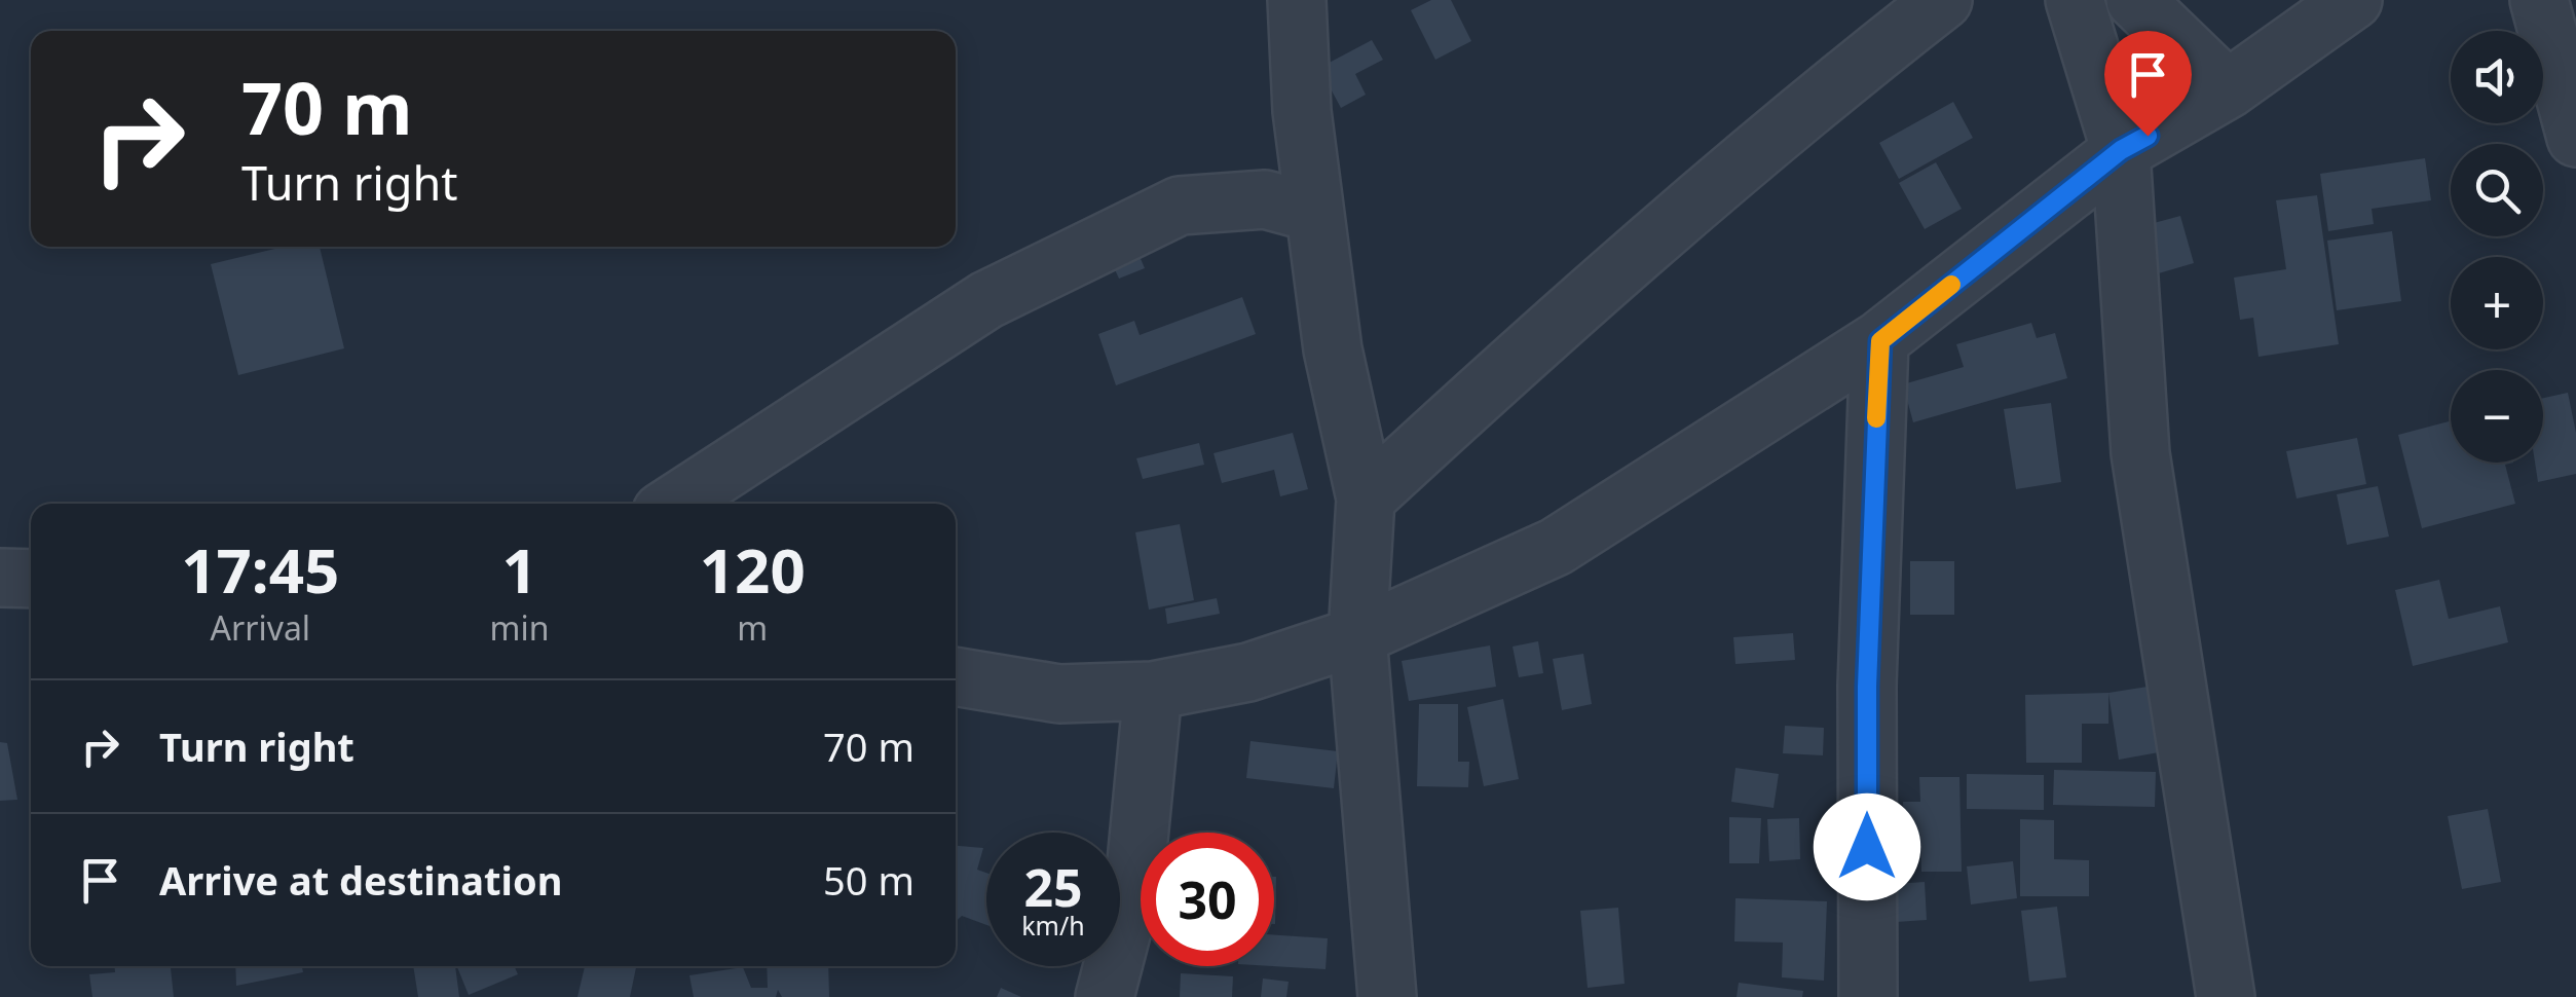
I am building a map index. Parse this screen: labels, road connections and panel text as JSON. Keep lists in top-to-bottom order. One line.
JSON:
{"page":{"map_buttons":["+","−"],"turn":["70 m","Turn right"],"eta":["17:45","Arrival","1","min","120","m"],"list":[{"name":"Turn right","value":"70 m"},{"name":"Arrive at destination","value":"50 m"}],"speed":"25 km/h","limit":"30"}}
